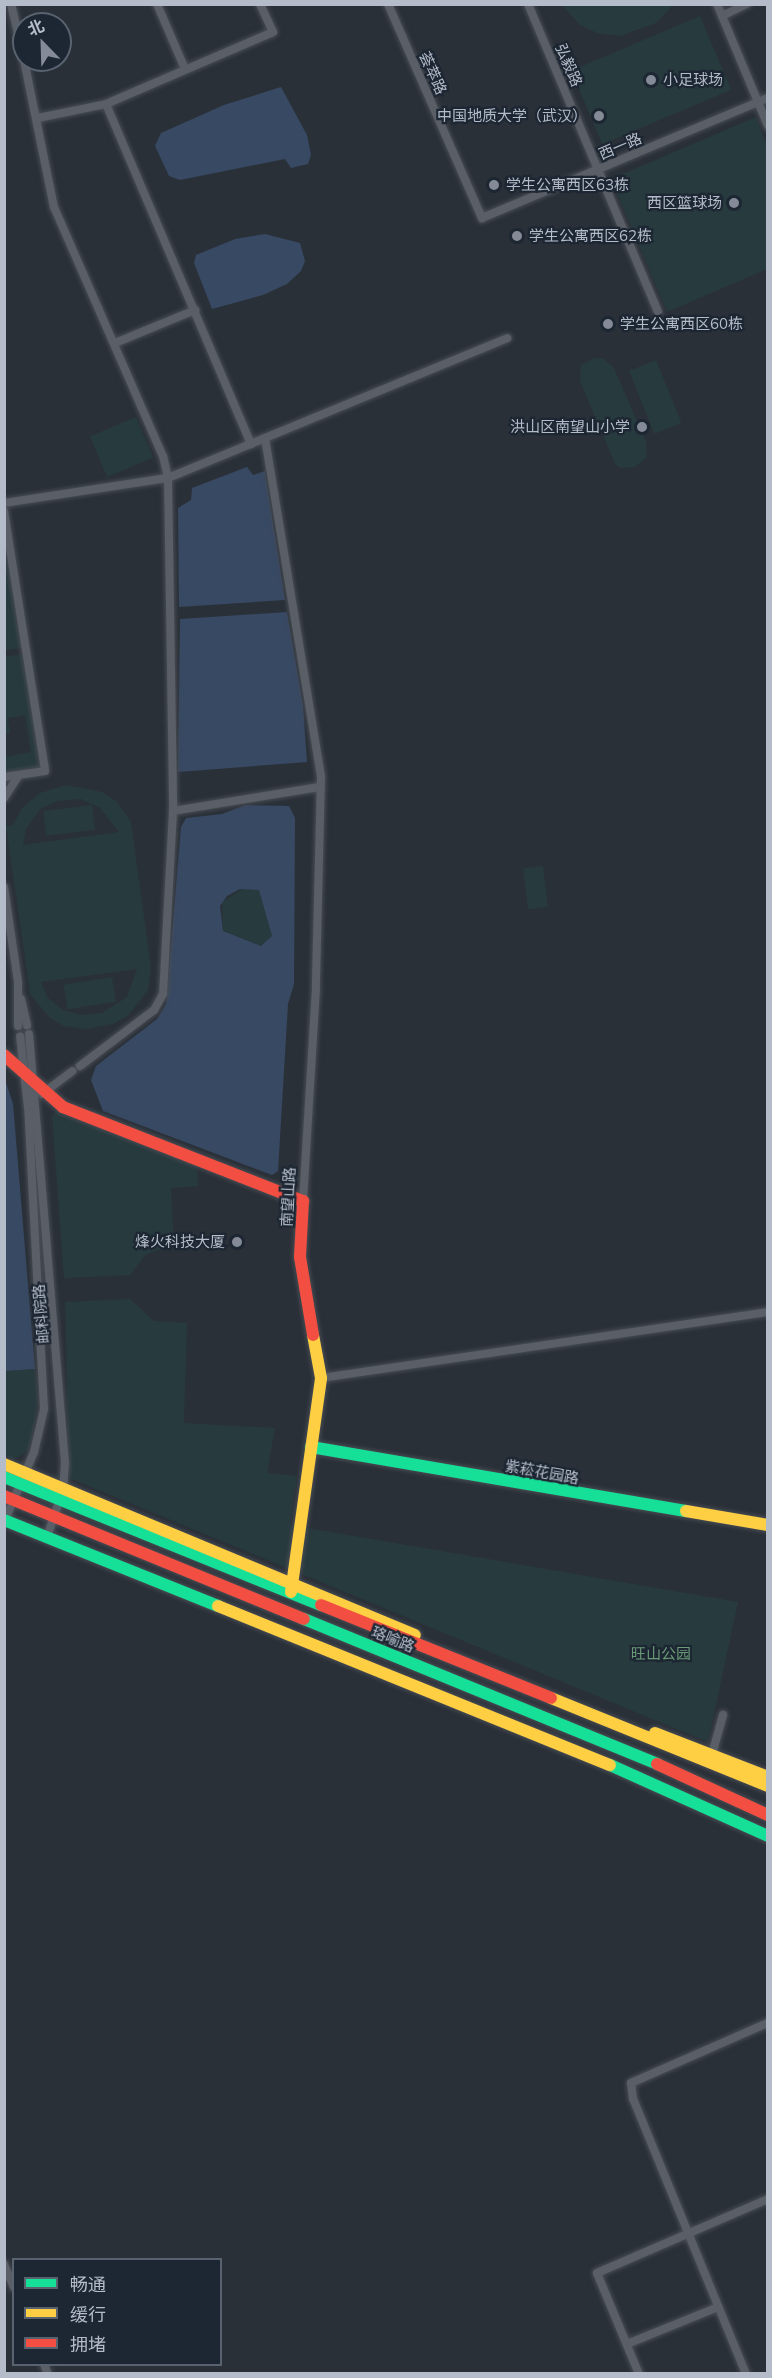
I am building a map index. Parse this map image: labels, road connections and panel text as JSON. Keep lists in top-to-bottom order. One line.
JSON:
{"streets":{"main road":["南望山路","紫菘花园路","珞喻路"],"street":["弘毅路","荟萃路","西一路","邮科院路"]},"crossings":[["弘毅路","西一路"],["荟萃路","西一路"],["南望山路","紫菘花园路"],["南望山路","珞喻路"],["邮科院路","珞喻路"]],"parks":["旺山公园"],"places":["小足球场","中国地质大学（武汉）","学生公寓西区63栋","西区篮球场","学生公寓西区62栋","学生公寓西区60栋","洪山区南望山小学","烽火科技大厦"],"legend":["畅通","缓行","拥堵"],"north":"top left"}
